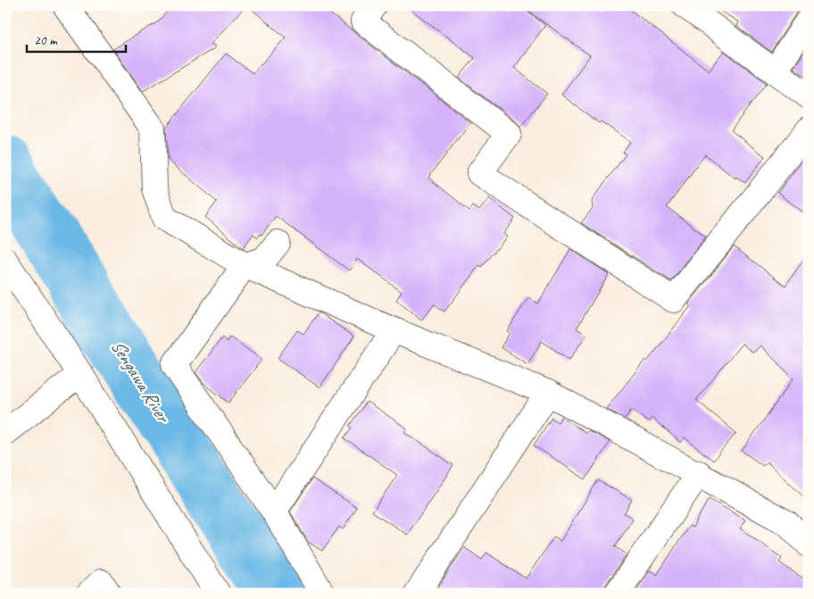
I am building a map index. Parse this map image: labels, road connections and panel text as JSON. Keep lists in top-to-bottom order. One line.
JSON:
{"water":["Sengawa River"],"scale_bar":"20 m"}
